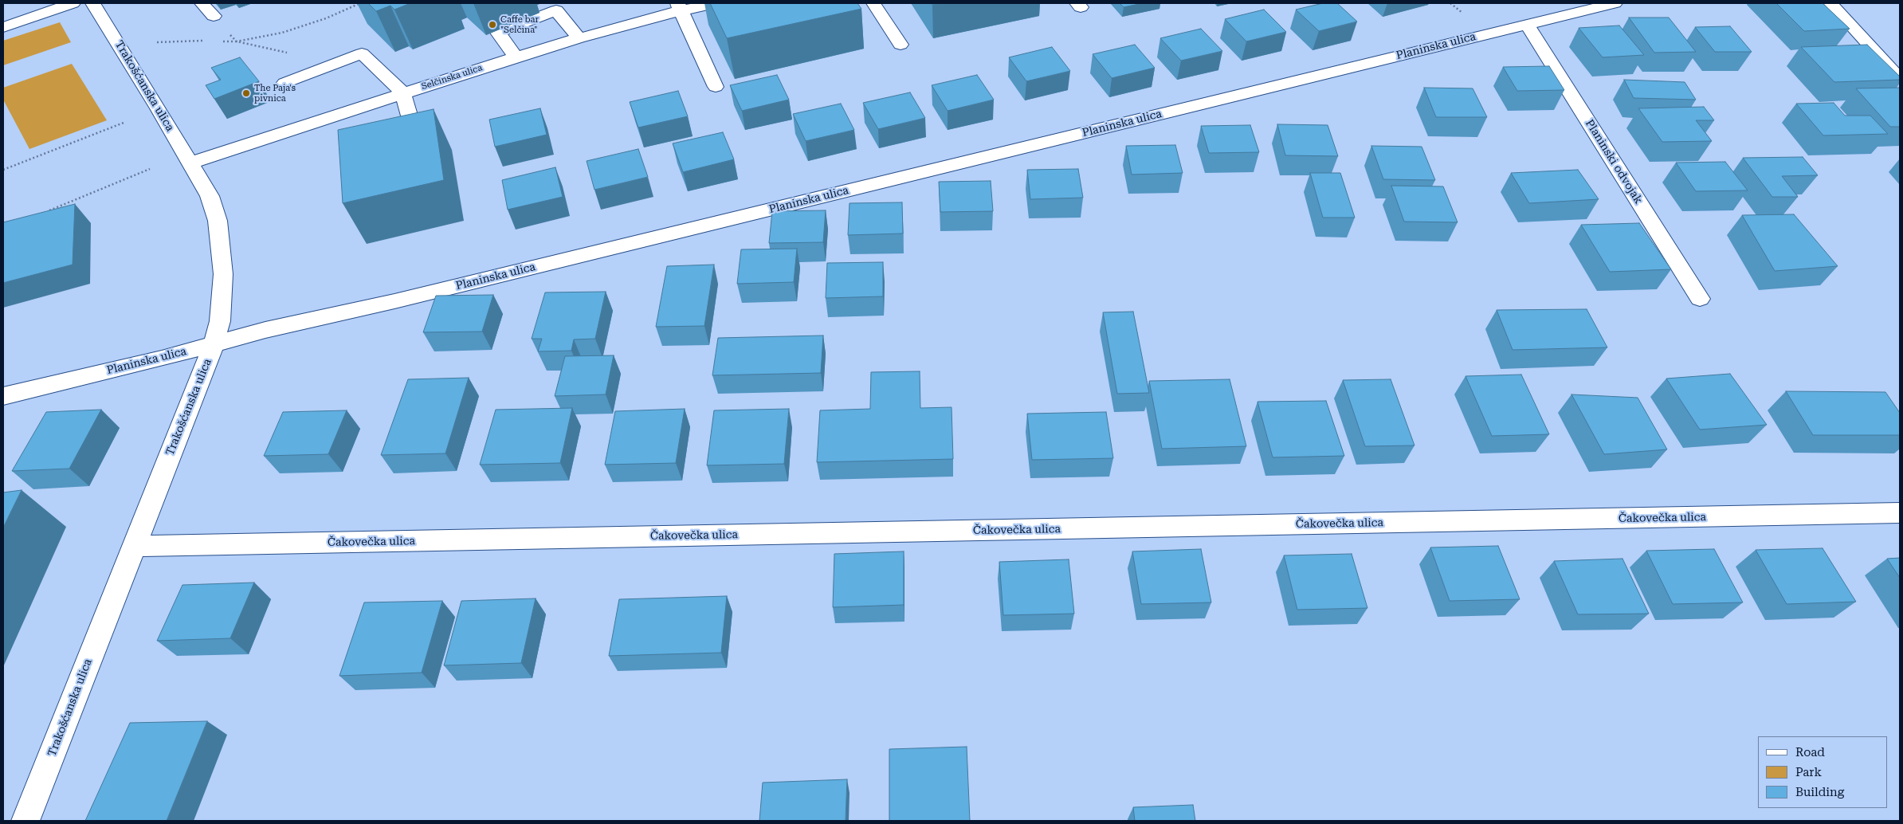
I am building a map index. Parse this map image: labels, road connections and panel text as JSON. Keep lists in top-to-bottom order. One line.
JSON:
{"streets":{"street":["Planinska ulica","Selčinska ulica","Trakošćanska ulica","Planinski odvojak","Čakovečka ulica"]},"crossings":[["Planinska ulica","Trakošćanska ulica"],["Planinska ulica","Planinski odvojak"],["Selčinska ulica","Trakošćanska ulica"],["Trakošćanska ulica","Čakovečka ulica"]],"places":["Caffe bar \"Selčina\"","The Paja's pivnica"],"legend":["Road","Park","Building"]}
